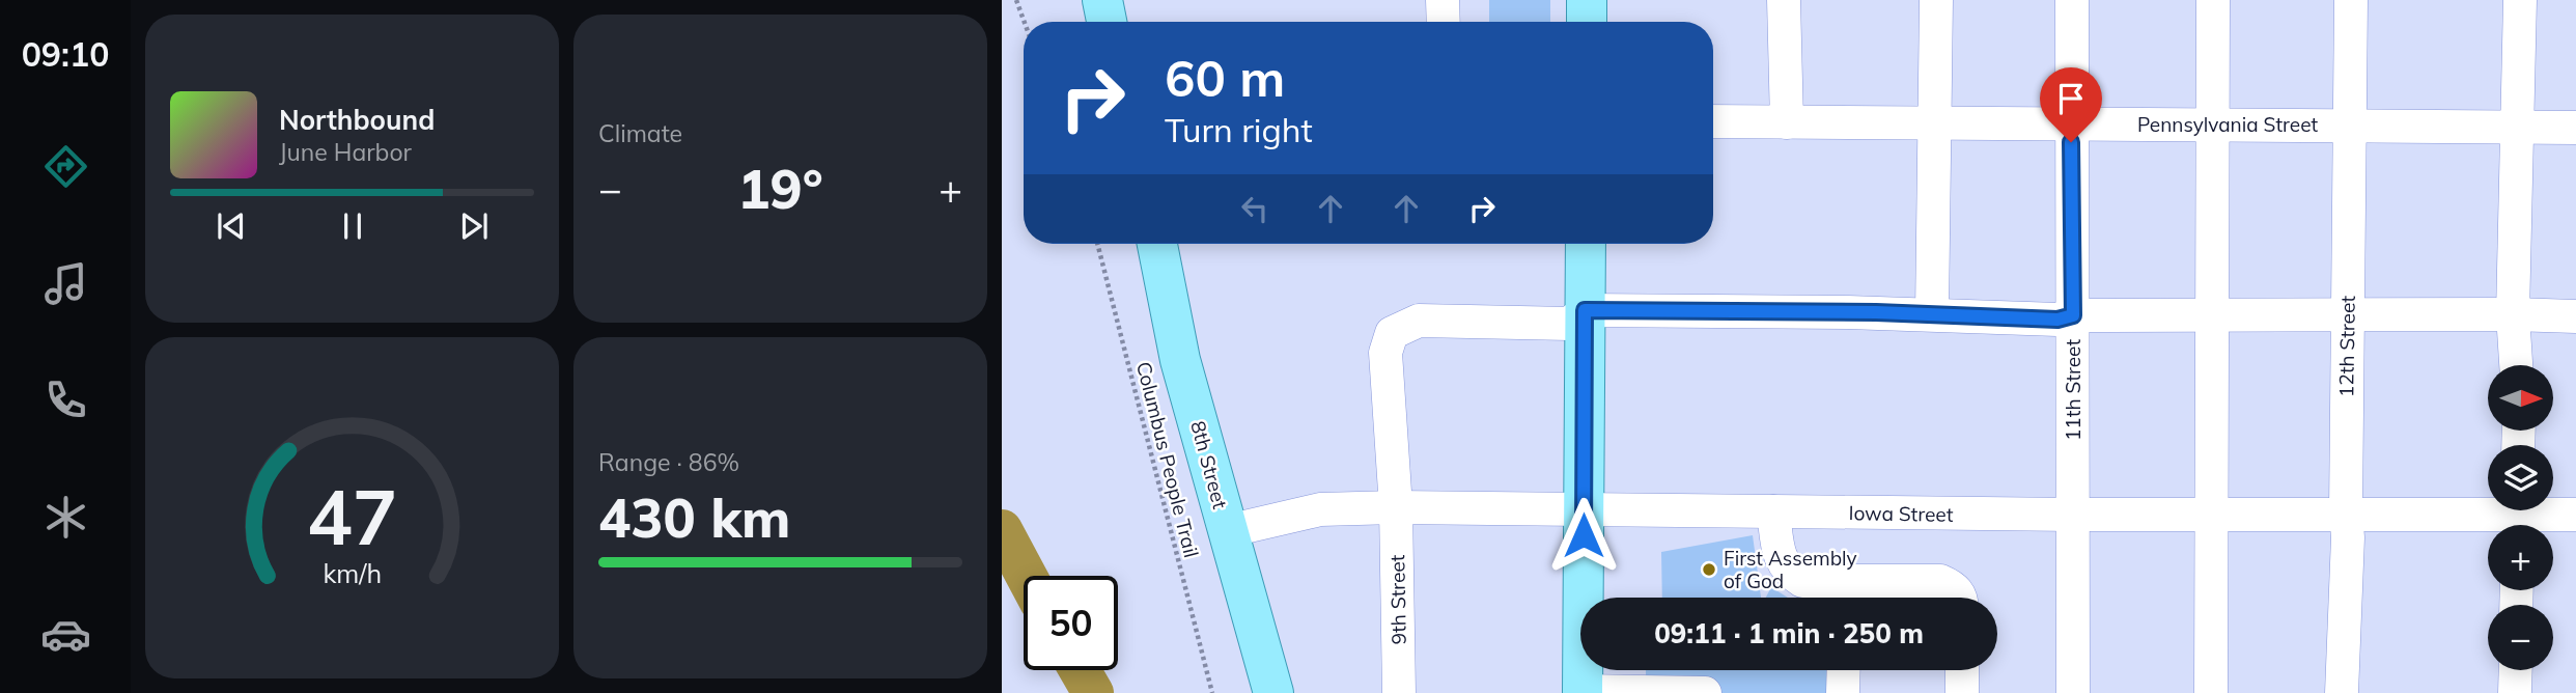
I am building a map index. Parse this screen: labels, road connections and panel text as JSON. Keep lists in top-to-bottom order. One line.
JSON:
{"streets":{"main road":["8th Street"],"street":["Pennsylvania Street","12th Street","11th Street","Iowa Street","9th Street"],"path":["Columbus People Trail"]},"crossings":[["Pennsylvania Street","12th Street"],["Pennsylvania Street","11th Street"],["12th Street","Iowa Street"],["11th Street","Iowa Street"],["8th Street","Iowa Street"],["Iowa Street","9th Street"]],"places":["First Assembly of God"],"north":"right","page":{"tabs":"09:10","tile":["Climate",["Range · 86%","430 km"]],"turn":["60 m","Turn right"],"song":["Northbound","June Harbor"],"heat":["−","19°","+"],"map_buttons":["+","−"],"limit":"50","trip":"09:11 · 1 min · 250 m","gauge":["47","km/h"]}}
